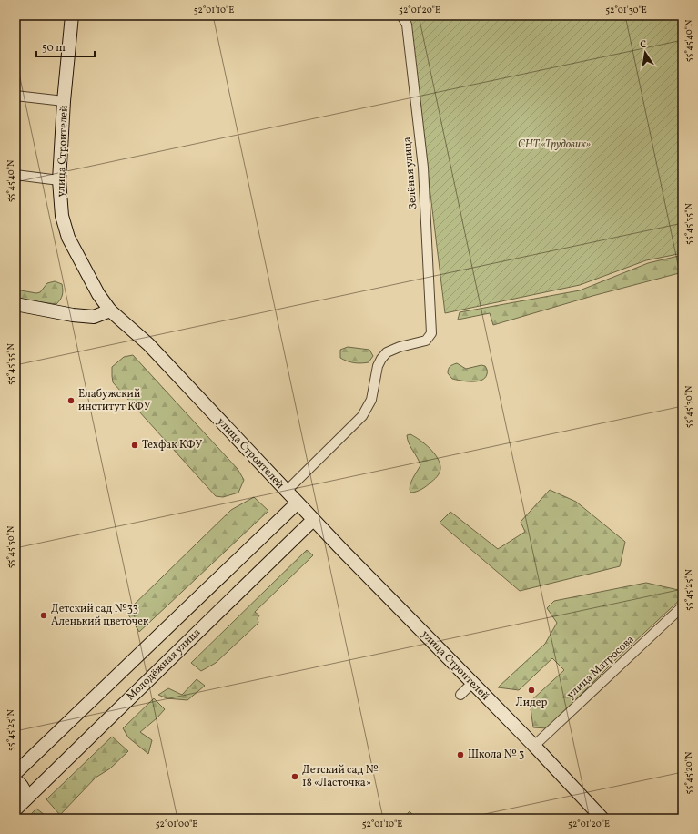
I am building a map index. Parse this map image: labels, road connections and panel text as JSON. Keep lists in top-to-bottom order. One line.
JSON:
{"streets":{"street":["улица Строителей","Зелёная улица","Молодёжная улица","улица Матросова"]},"crossings":[["улица Строителей","Зелёная улица"],["улица Строителей","Молодёжная улица"],["улица Строителей","улица Матросова"]],"parks":["СНТ «Трудовик»"],"places":["Елабужский институт КФУ","Техфак КФУ","Детский сад №33 Аленький цветочек","Лидер","Школа № 3","Детский сад № 18 «Ласточка»"],"scale_bar":"50 m","north":"top","coordinates":["52°01'10\"E","52°01'20\"E","52°01'30\"E","55°45'40\"N","55°45'35\"N","55°45'30\"N","55°45'25\"N","55°45'20\"N","52°01'00\"E"]}
